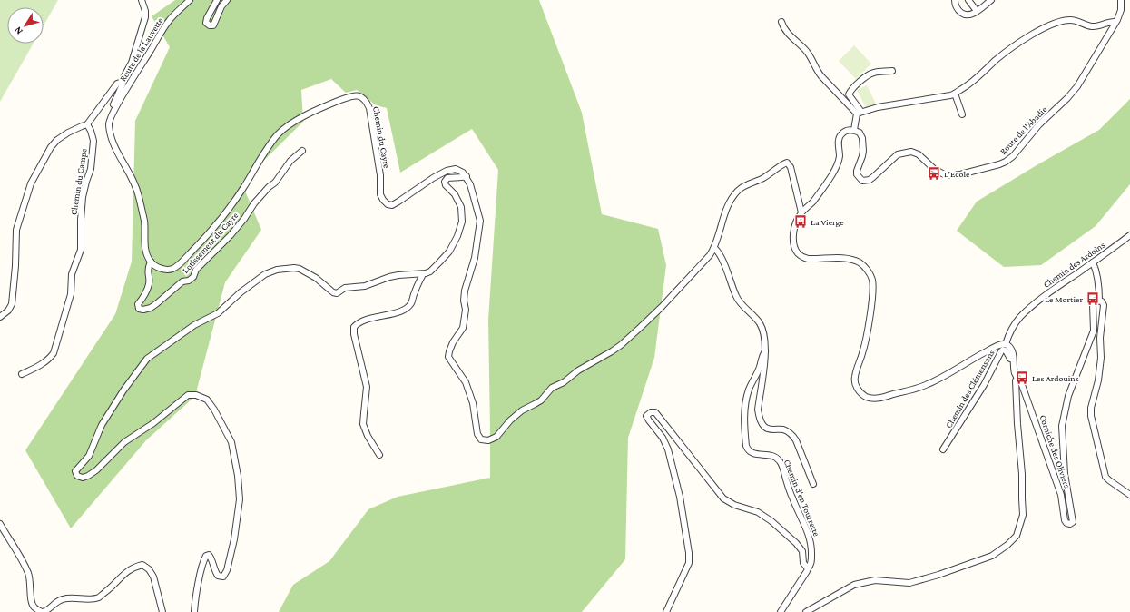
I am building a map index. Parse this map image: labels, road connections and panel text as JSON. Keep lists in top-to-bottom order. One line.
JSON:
{"streets":{"street":["Route de la Lauvette","Route de l'Abadie","Chemin du Cayre","Chemin du Campe","Lotissement du Cayre","Chemin des Ardoins","Chemin des Clémensans","Corniche des Oliviers","Chemin d'en Tourrette"]},"crossings":[["Chemin du Cayre","Lotissement du Cayre"],["Chemin des Ardoins","Corniche des Oliviers"],["Chemin des Clémensans","Corniche des Oliviers"]],"places":{"bus stop":["L’Ecole","La Vierge","Le Mortier","Les Ardouins"]},"north":"bottom left"}
